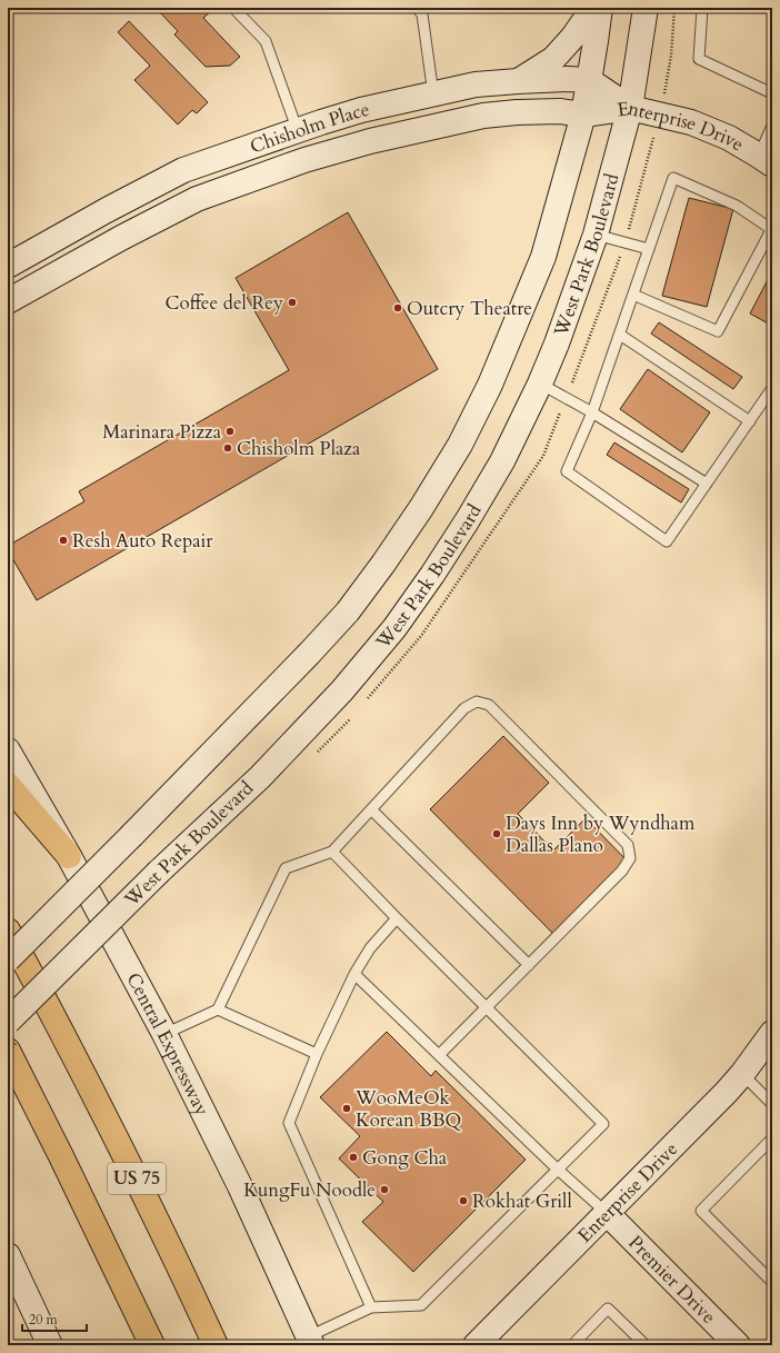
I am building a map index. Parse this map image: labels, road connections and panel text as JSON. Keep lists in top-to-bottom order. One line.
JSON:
{"streets":{"highway":["US 75"],"main road":["Chisholm Place","Enterprise Drive","West Park Boulevard","Central Expressway","Premier Drive"]},"crossings":[["Chisholm Place","Enterprise Drive"],["Enterprise Drive","West Park Boulevard"],["Enterprise Drive","Premier Drive"]],"places":["Coffee del Rey","Outcry Theatre","Marinara Pizza","Chisholm Plaza","Resh Auto Repair","Days Inn by Wyndham Dallas Plano","WooMeOk Korean BBQ","Gong Cha","KungFu Noodle","Rokhat Grill"],"scale_bar":"20 m"}
